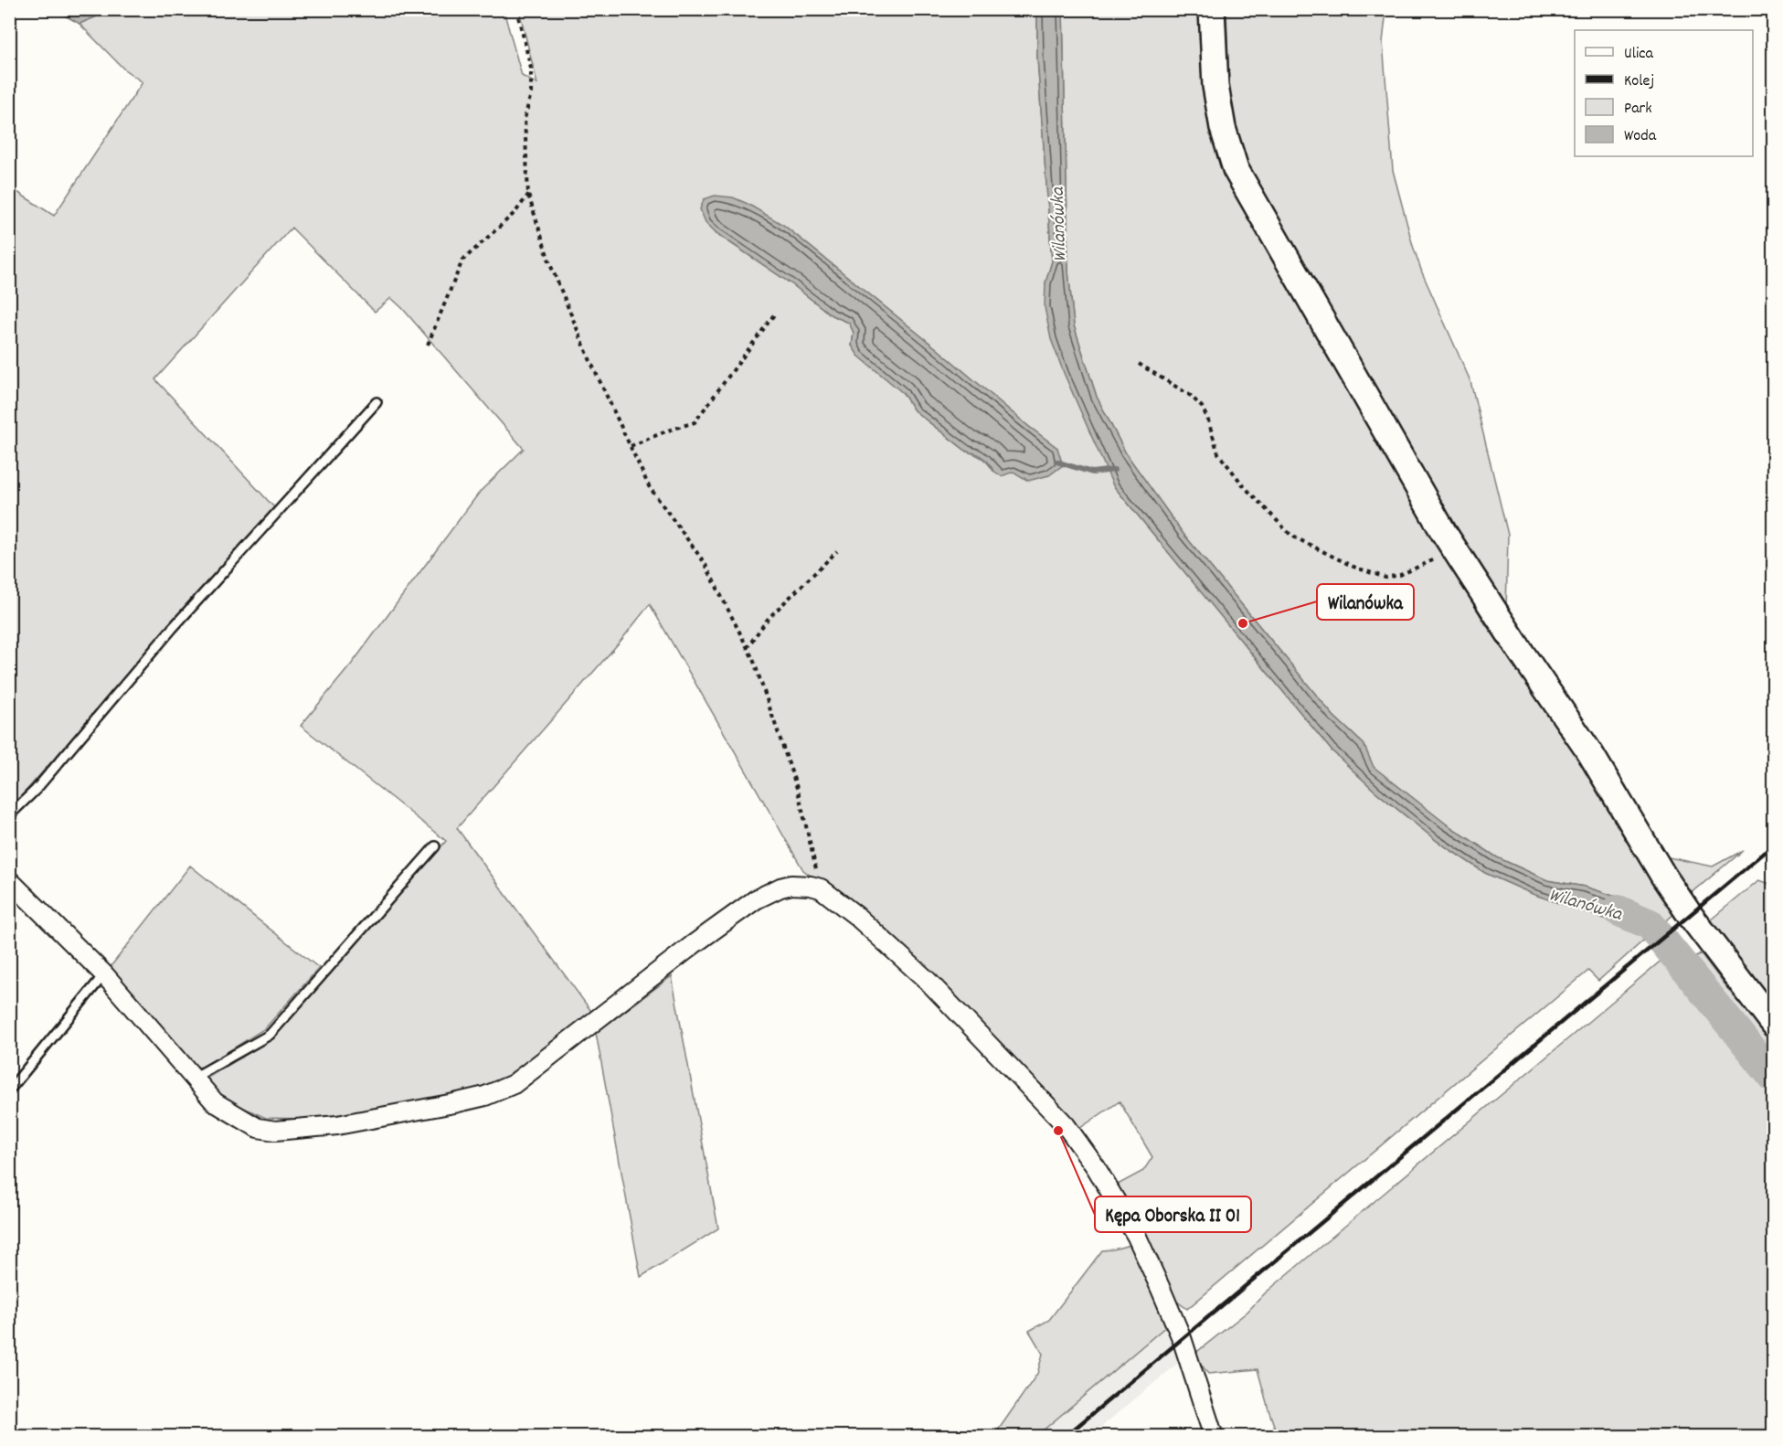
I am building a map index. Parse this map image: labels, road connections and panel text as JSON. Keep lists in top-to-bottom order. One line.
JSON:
{"water":["Wilanówka"],"places":["Wilanówka","Kępa Oborska II 01"],"legend":["Ulica","Kolej","Park","Woda"]}
